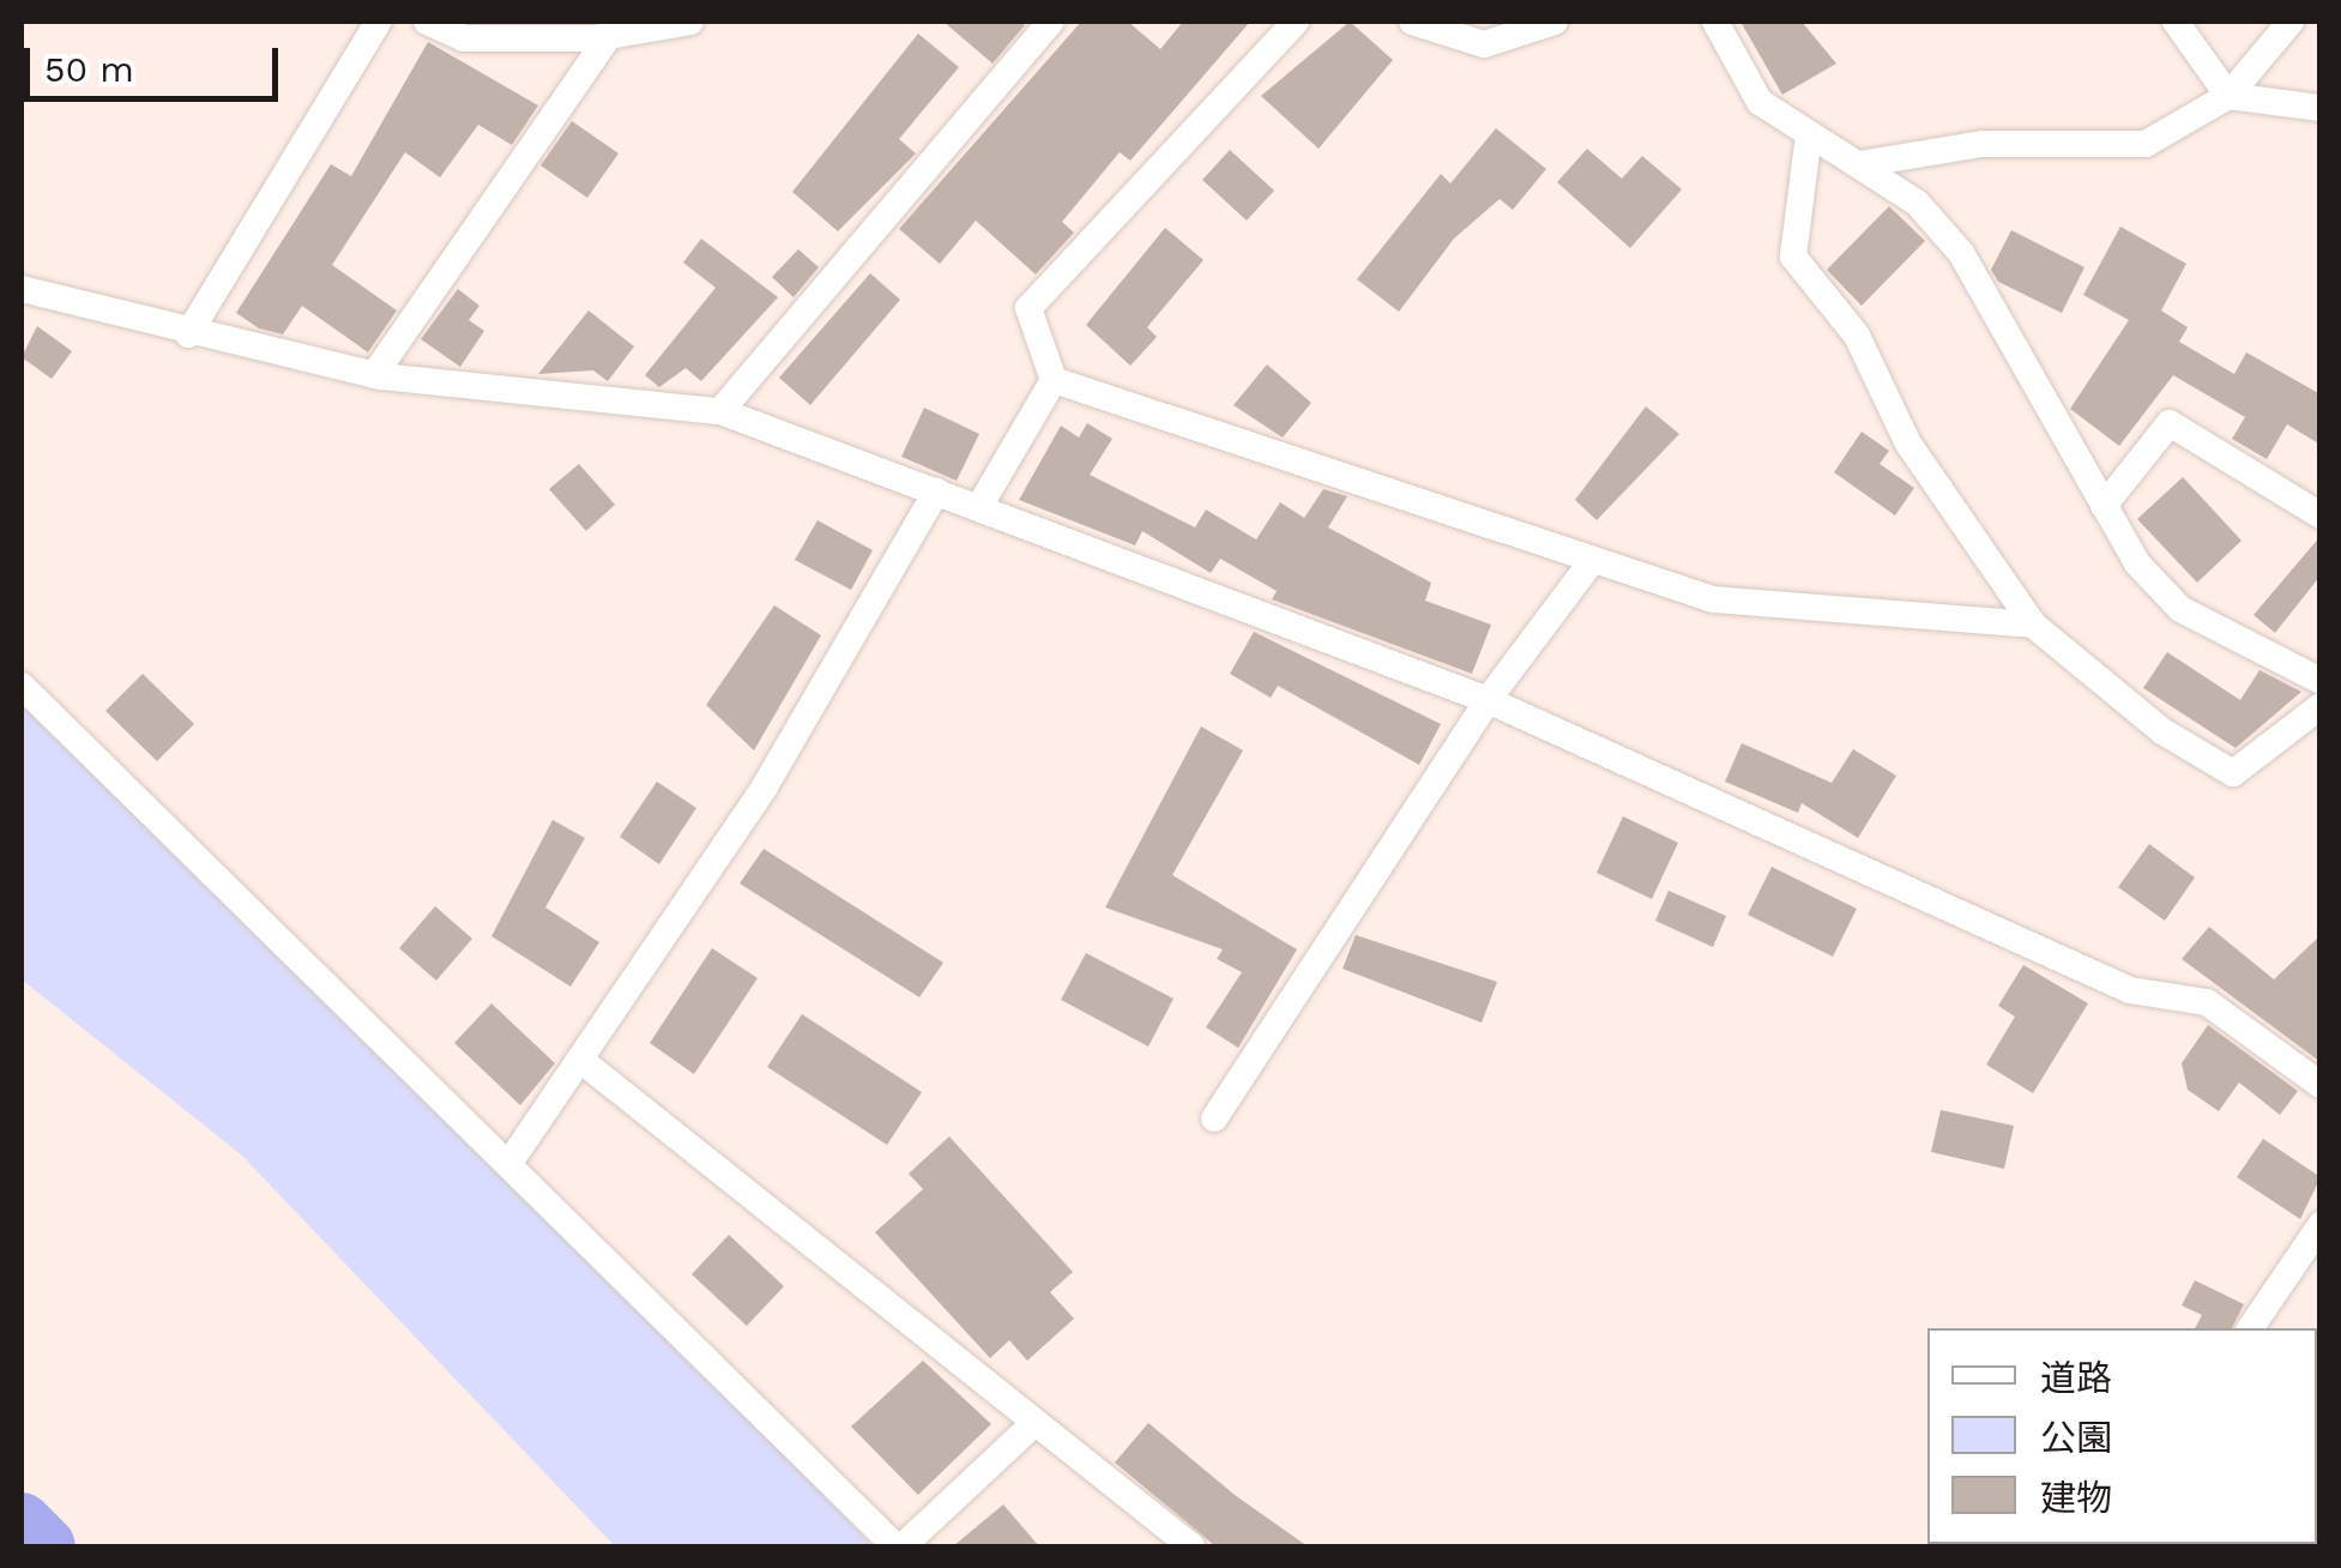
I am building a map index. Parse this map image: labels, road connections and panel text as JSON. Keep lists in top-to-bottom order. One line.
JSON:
{"legend":["道路","公園","建物"],"scale_bar":"50 m"}
